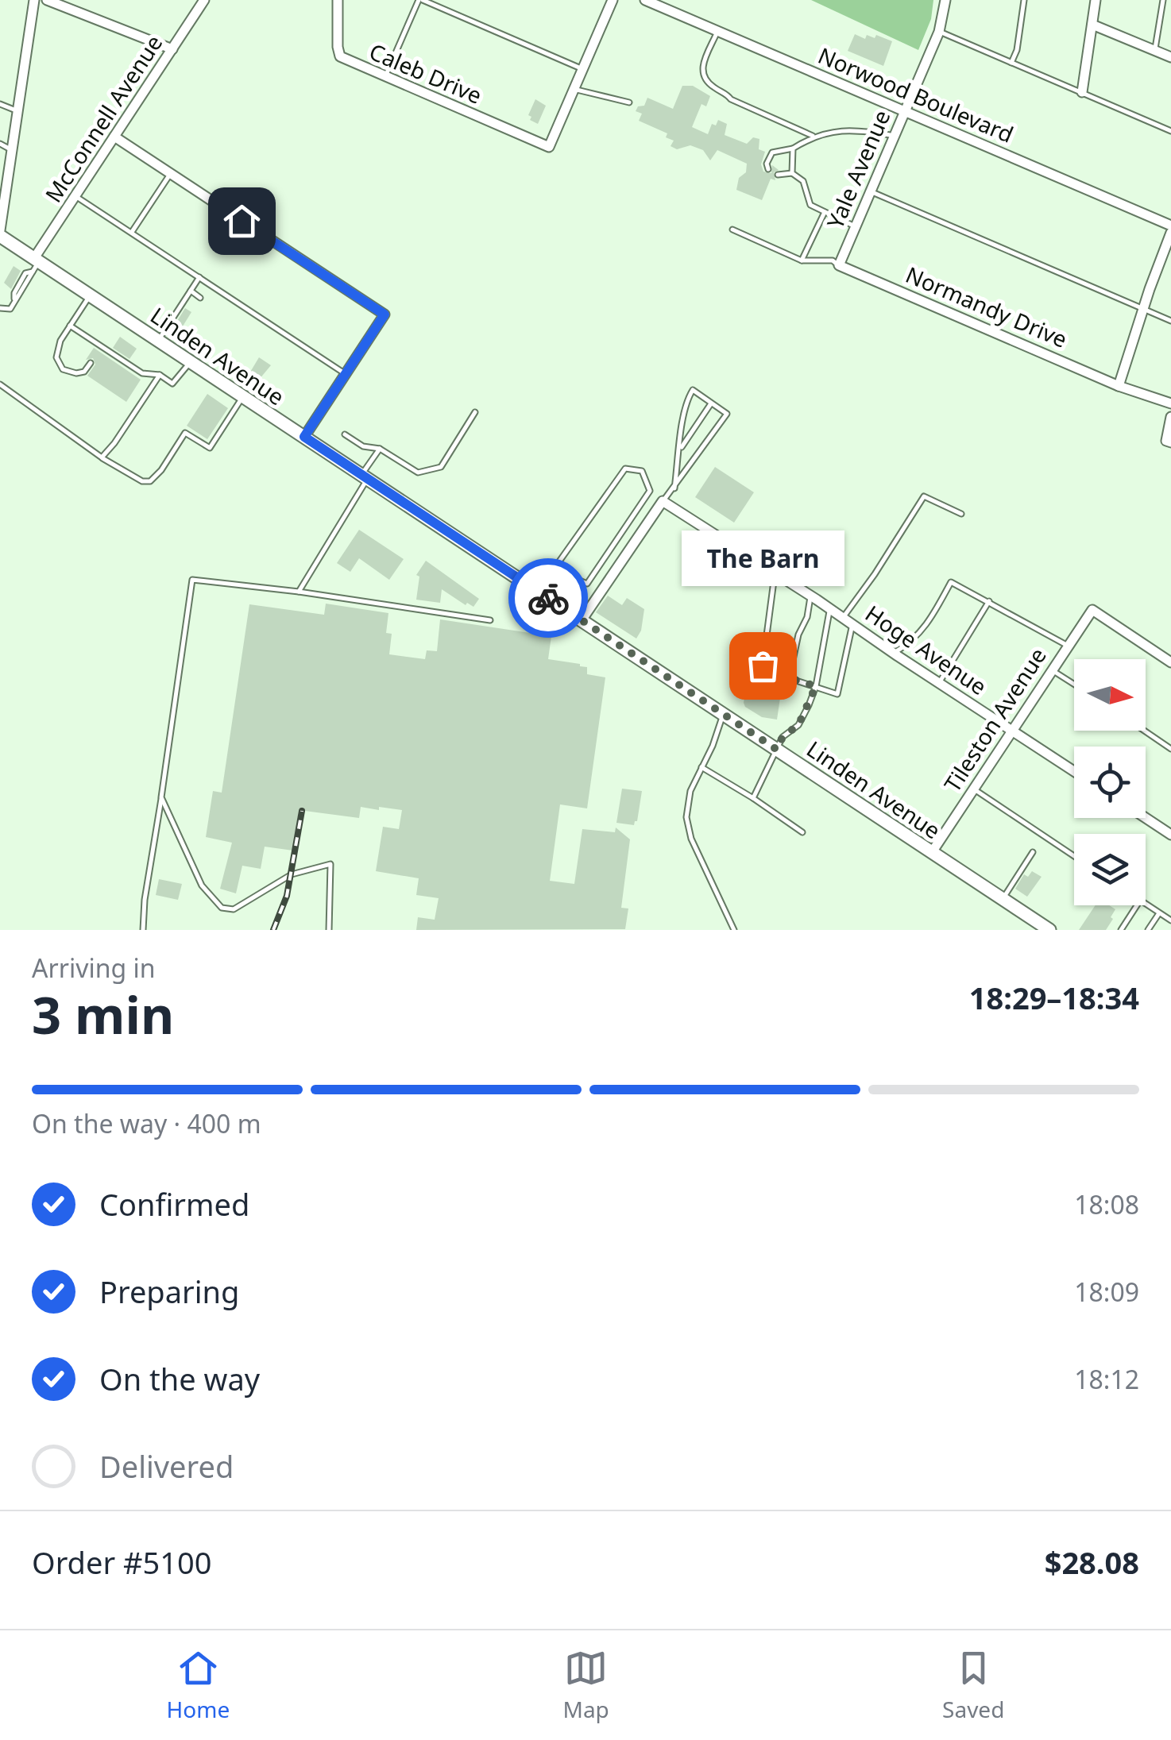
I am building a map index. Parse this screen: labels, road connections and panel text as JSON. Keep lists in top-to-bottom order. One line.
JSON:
{"streets":{"street":["Caleb Drive","Norwood Boulevard","McConnell Avenue","Yale Avenue","Normandy Drive","Linden Avenue","Hoge Avenue","Tileston Avenue"]},"crossings":[["Norwood Boulevard","Yale Avenue"],["McConnell Avenue","Linden Avenue"],["Yale Avenue","Normandy Drive"],["Linden Avenue","Tileston Avenue"],["Hoge Avenue","Tileston Avenue"]],"places":["The Barn"],"north":"right","page":{"bubble":"The Barn","heading":["3 min","Arriving in","18:29–18:34"],"panel":["Order #5100","$28.08"],"bar":"On the way · 400 m","list":[["Confirmed","18:08"],["Preparing","18:09"],["On the way","18:12"],"Delivered"],"tabs":["Home","Map","Saved"]}}
